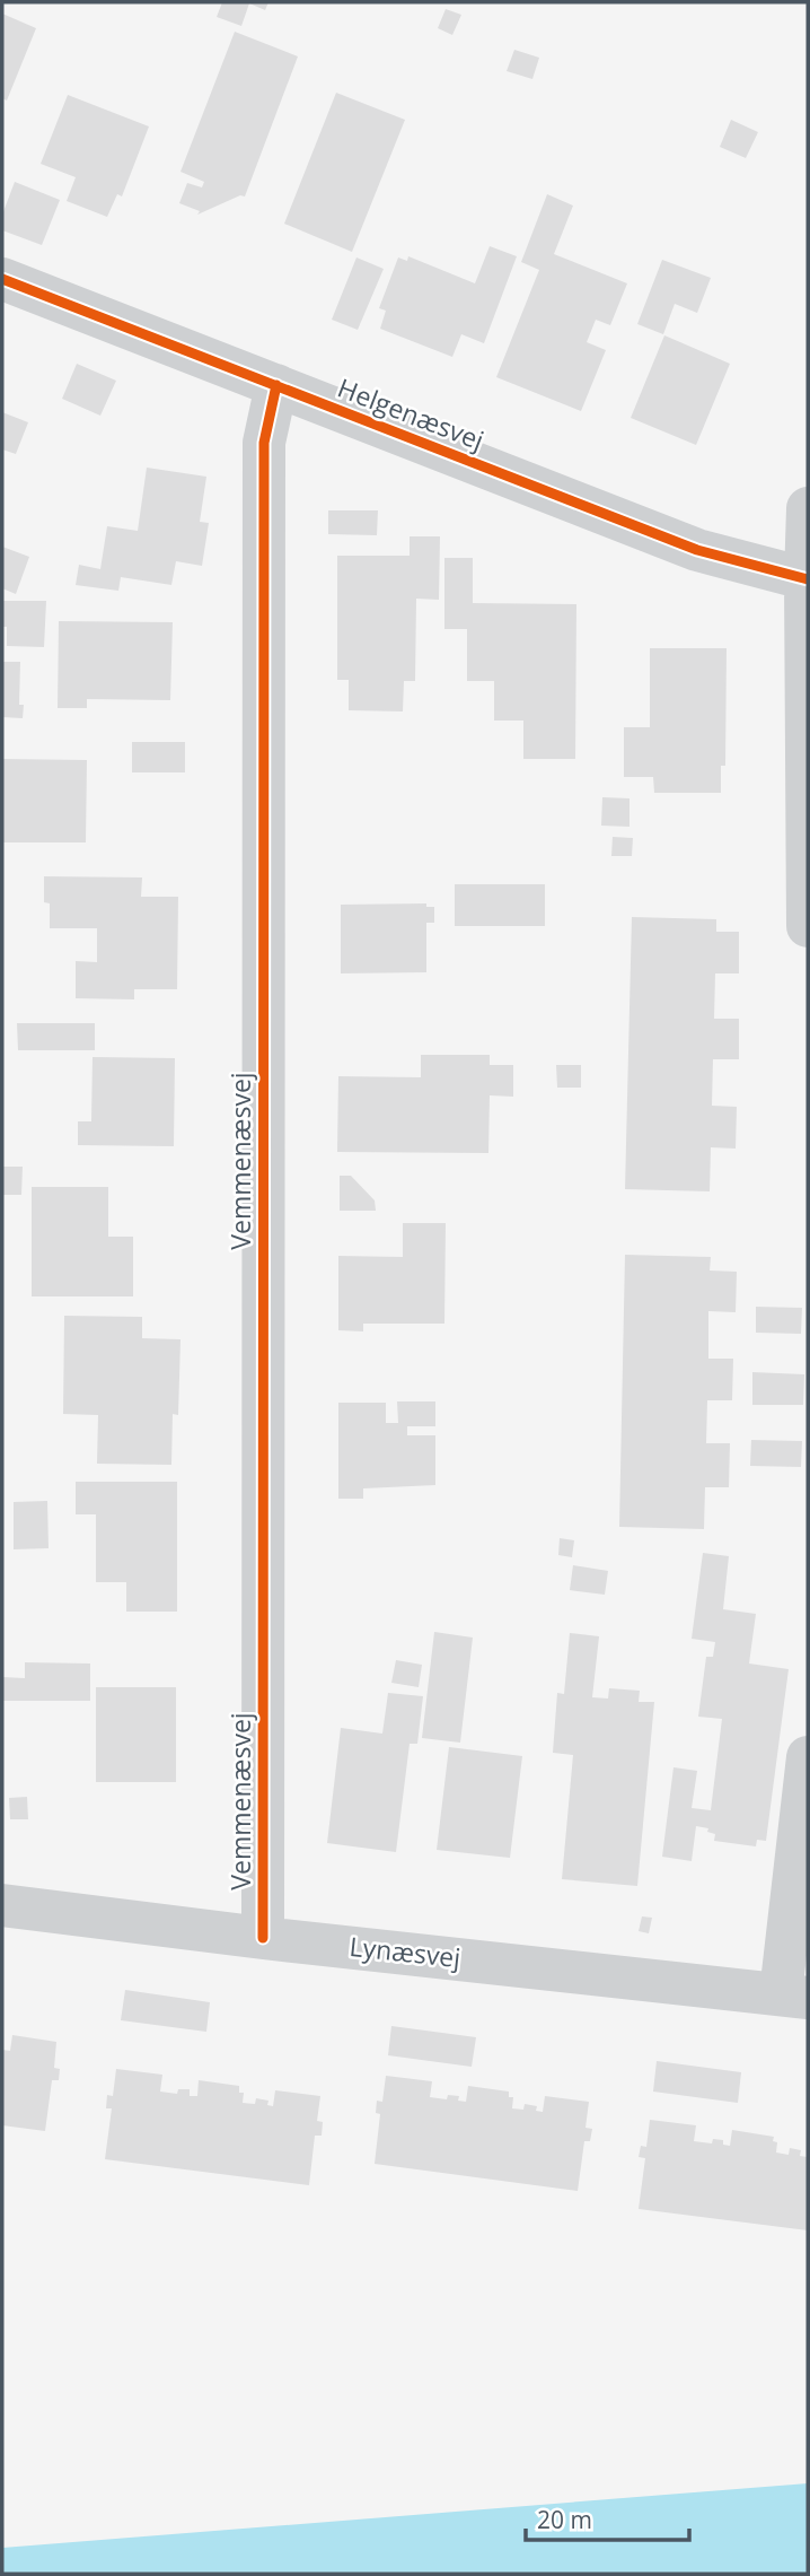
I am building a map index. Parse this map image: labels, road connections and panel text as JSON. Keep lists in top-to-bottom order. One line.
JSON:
{"streets":{"street":["Helgenæsvej","Vemmenæsvej","Lynæsvej"]},"crossings":[["Helgenæsvej","Vemmenæsvej"],["Vemmenæsvej","Lynæsvej"]],"scale_bar":"20 m"}
